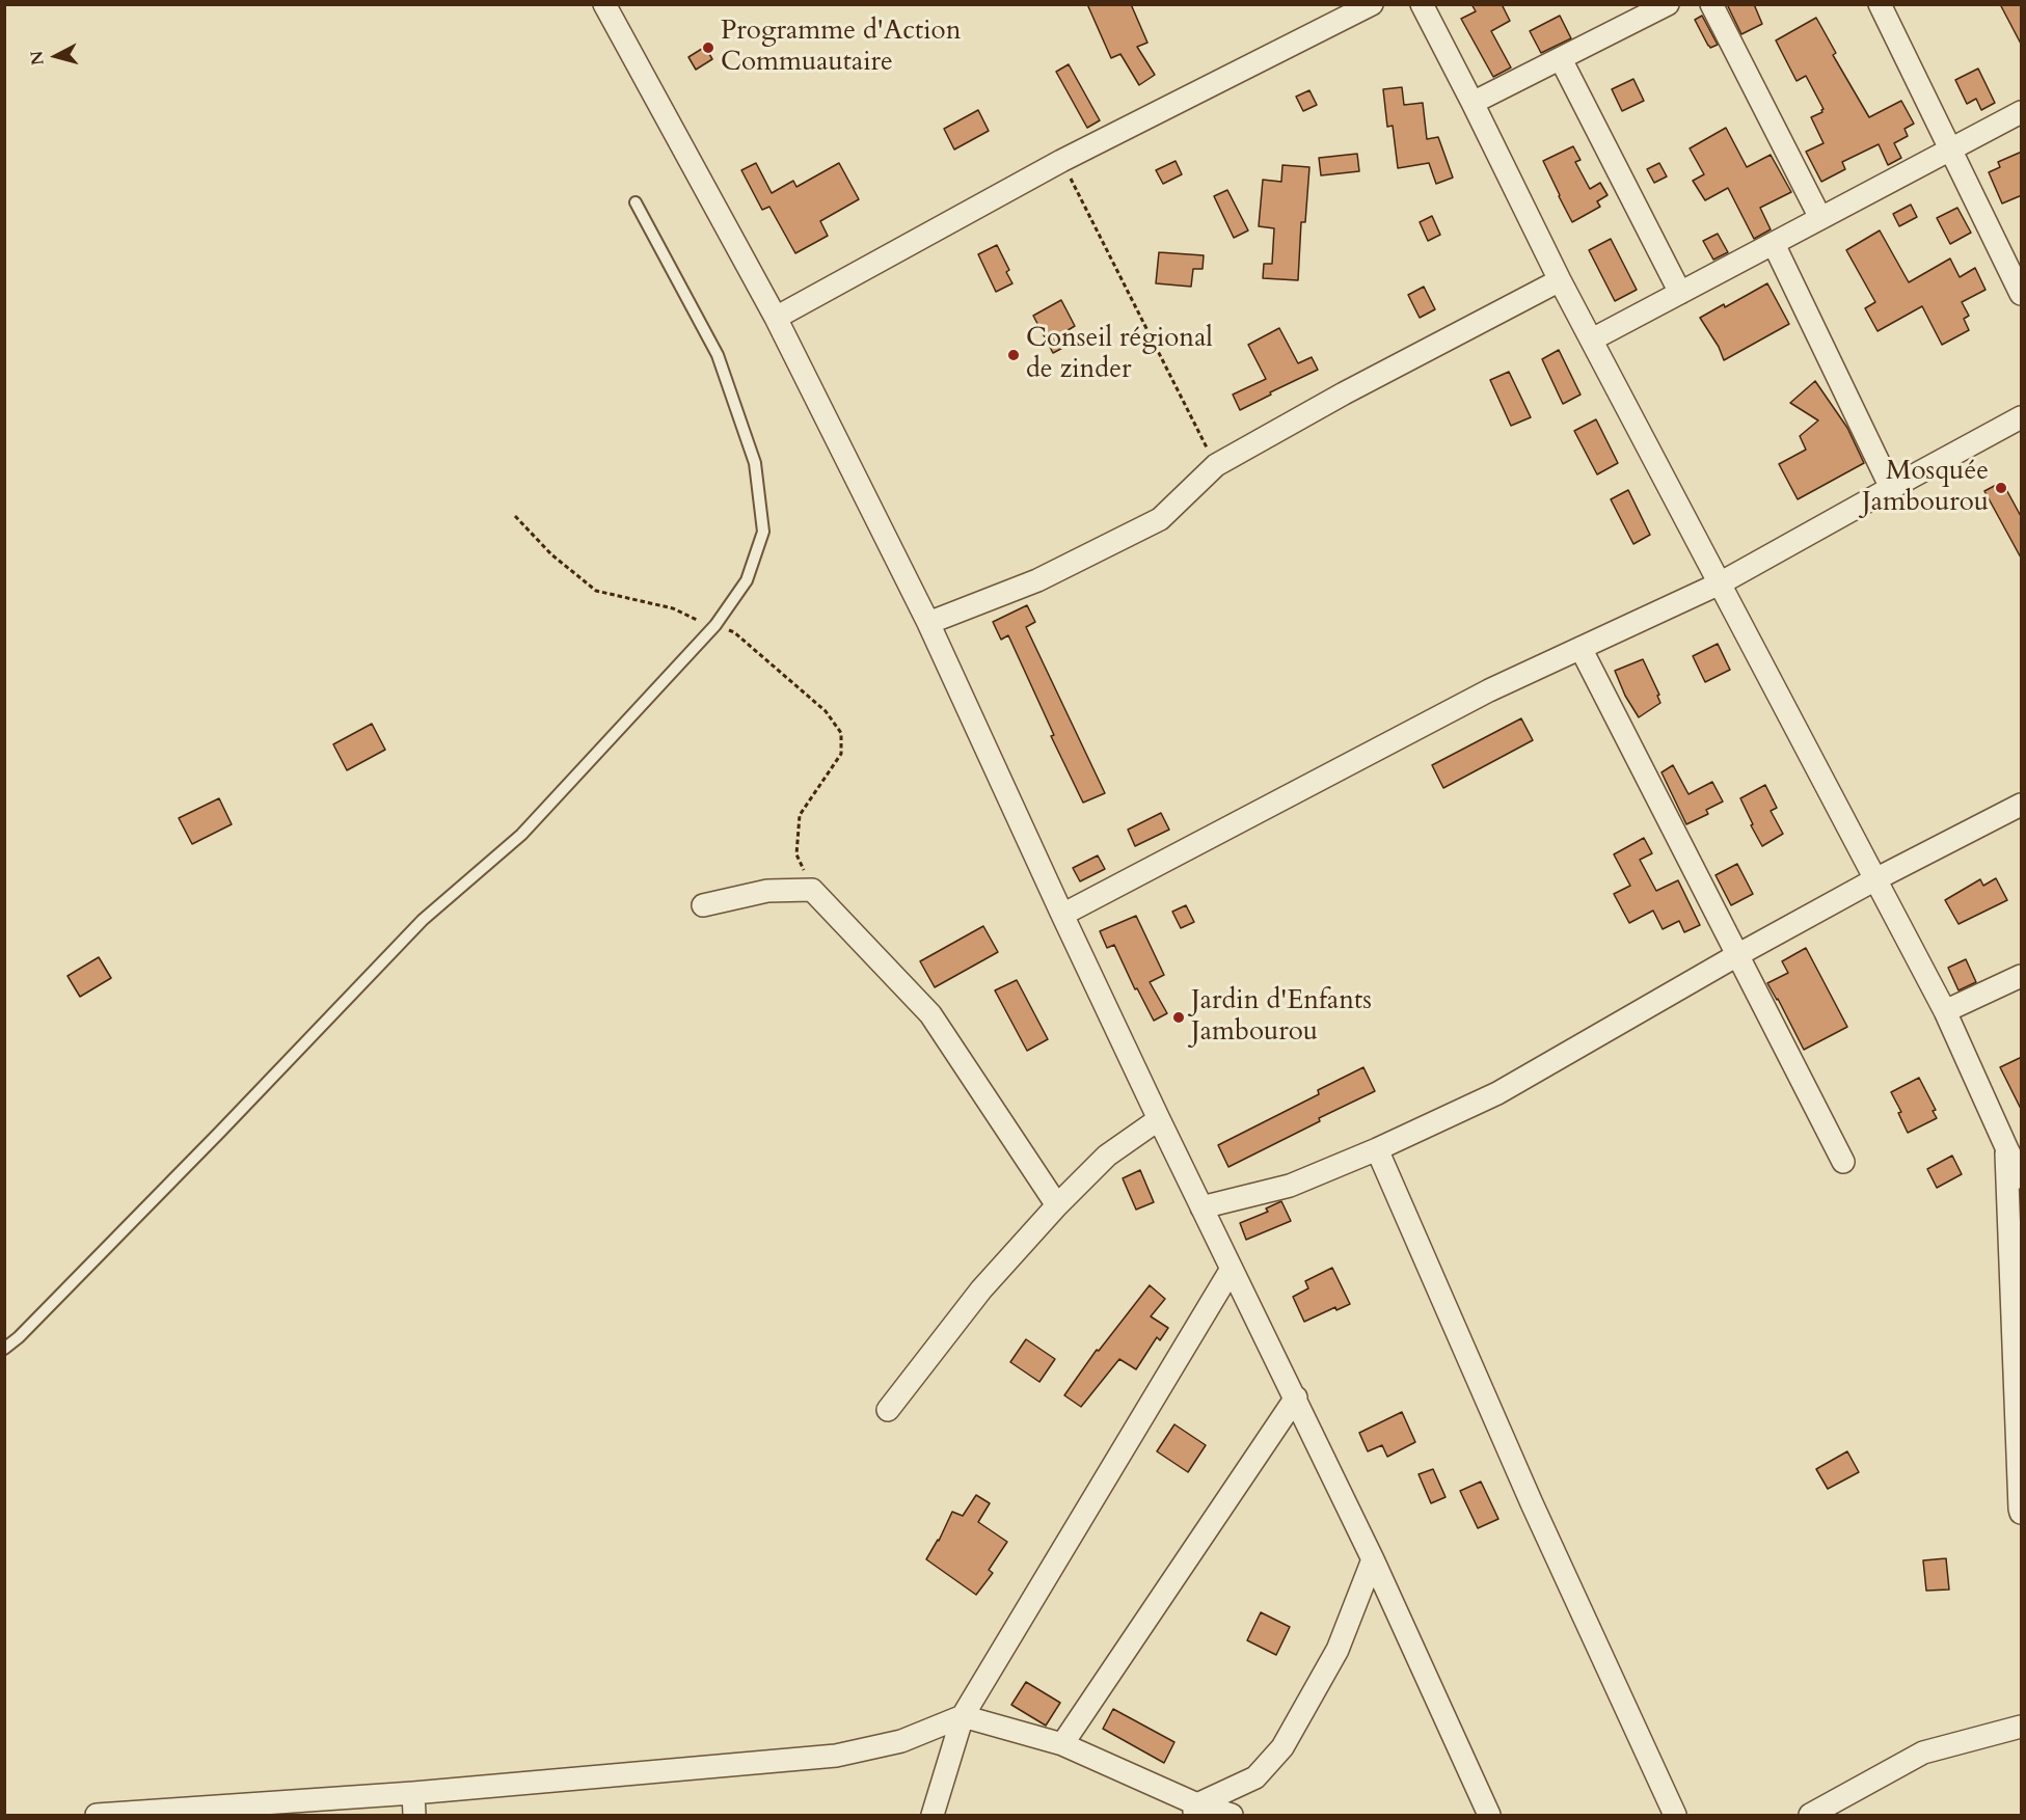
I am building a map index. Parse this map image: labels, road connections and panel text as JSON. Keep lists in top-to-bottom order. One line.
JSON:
{"places":["Programme d'Action Commuautaire","Conseil régional de zinder","Mosquée Jambourou","Jardin d'Enfants Jambourou"],"north":"left"}
